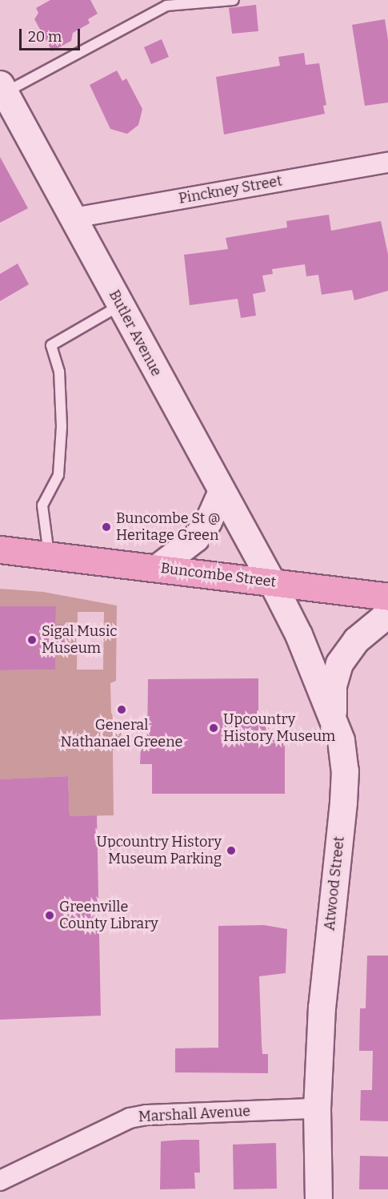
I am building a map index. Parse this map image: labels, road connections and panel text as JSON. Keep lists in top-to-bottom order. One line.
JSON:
{"streets":{"main road":["Buncombe Street"],"street":["Pinckney Street","Butler Avenue","Atwood Street","Marshall Avenue"]},"crossings":[["Pinckney Street","Butler Avenue"],["Butler Avenue","Buncombe Street"],["Butler Avenue","Atwood Street"],["Buncombe Street","Atwood Street"],["Atwood Street","Marshall Avenue"]],"places":["Buncombe St @ Heritage Green","Sigal Music Museum","General Nathanael Greene","Upcountry History Museum","Upcountry History Museum Parking","Greenville County Library"],"scale_bar":"20 m"}
